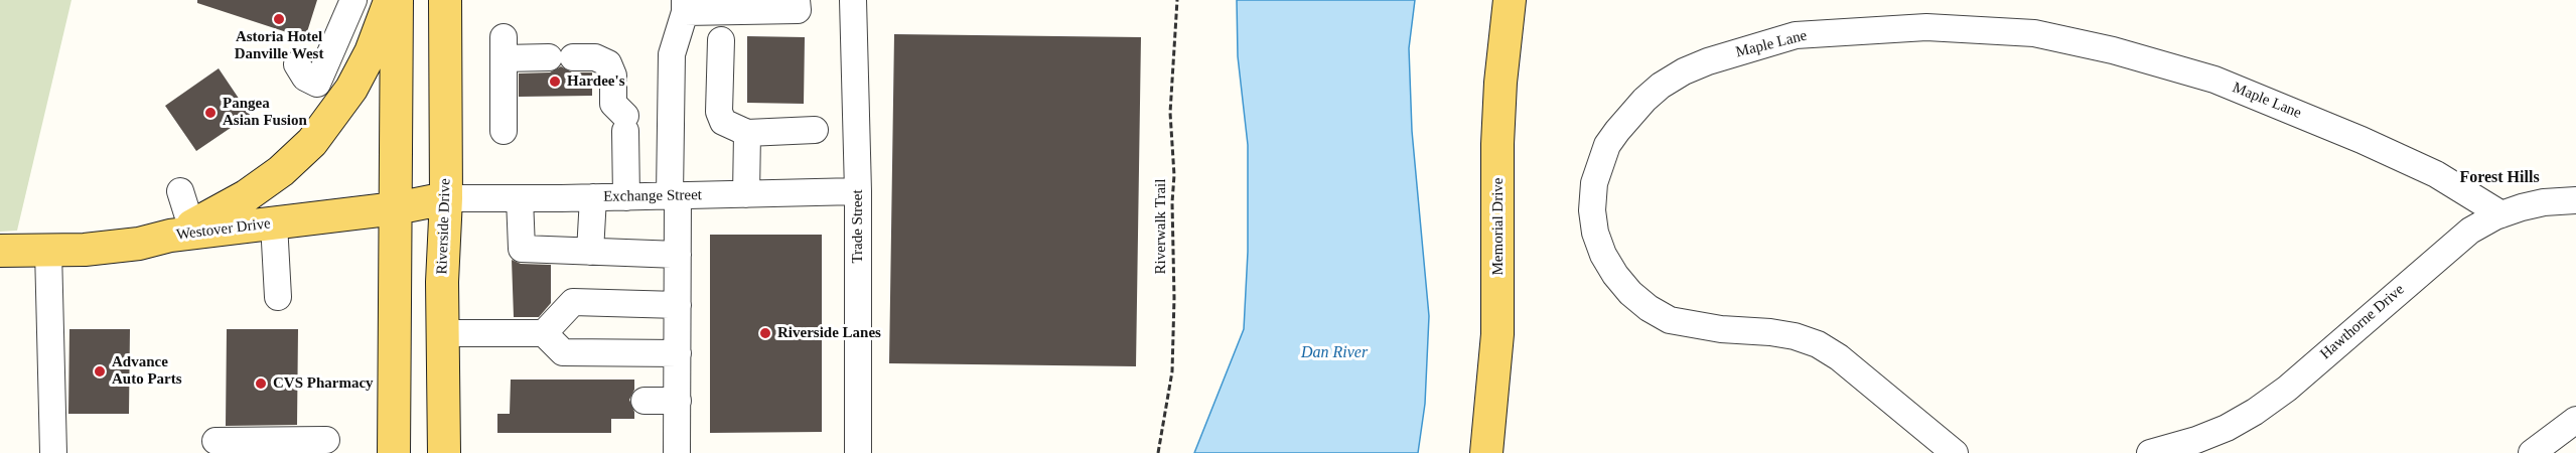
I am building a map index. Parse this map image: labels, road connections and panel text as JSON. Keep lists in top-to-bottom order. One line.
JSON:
{"streets":{"main road":["Riverside Drive","Memorial Drive","Westover Drive"],"street":["Maple Lane","Exchange Street","Trade Street","Hawthorne Drive"],"path":["Riverwalk Trail"]},"crossings":[["Maple Lane","Hawthorne Drive"],["Exchange Street","Riverside Drive"],["Exchange Street","Trade Street"],["Exchange Street","Westover Drive"],["Riverside Drive","Westover Drive"]],"districts":["Forest Hills"],"water":["Dan River"],"places":["Astoria Hotel Danville West","Hardee's","Pangea Asian Fusion","Riverside Lanes","Advance Auto Parts","CVS Pharmacy"]}
